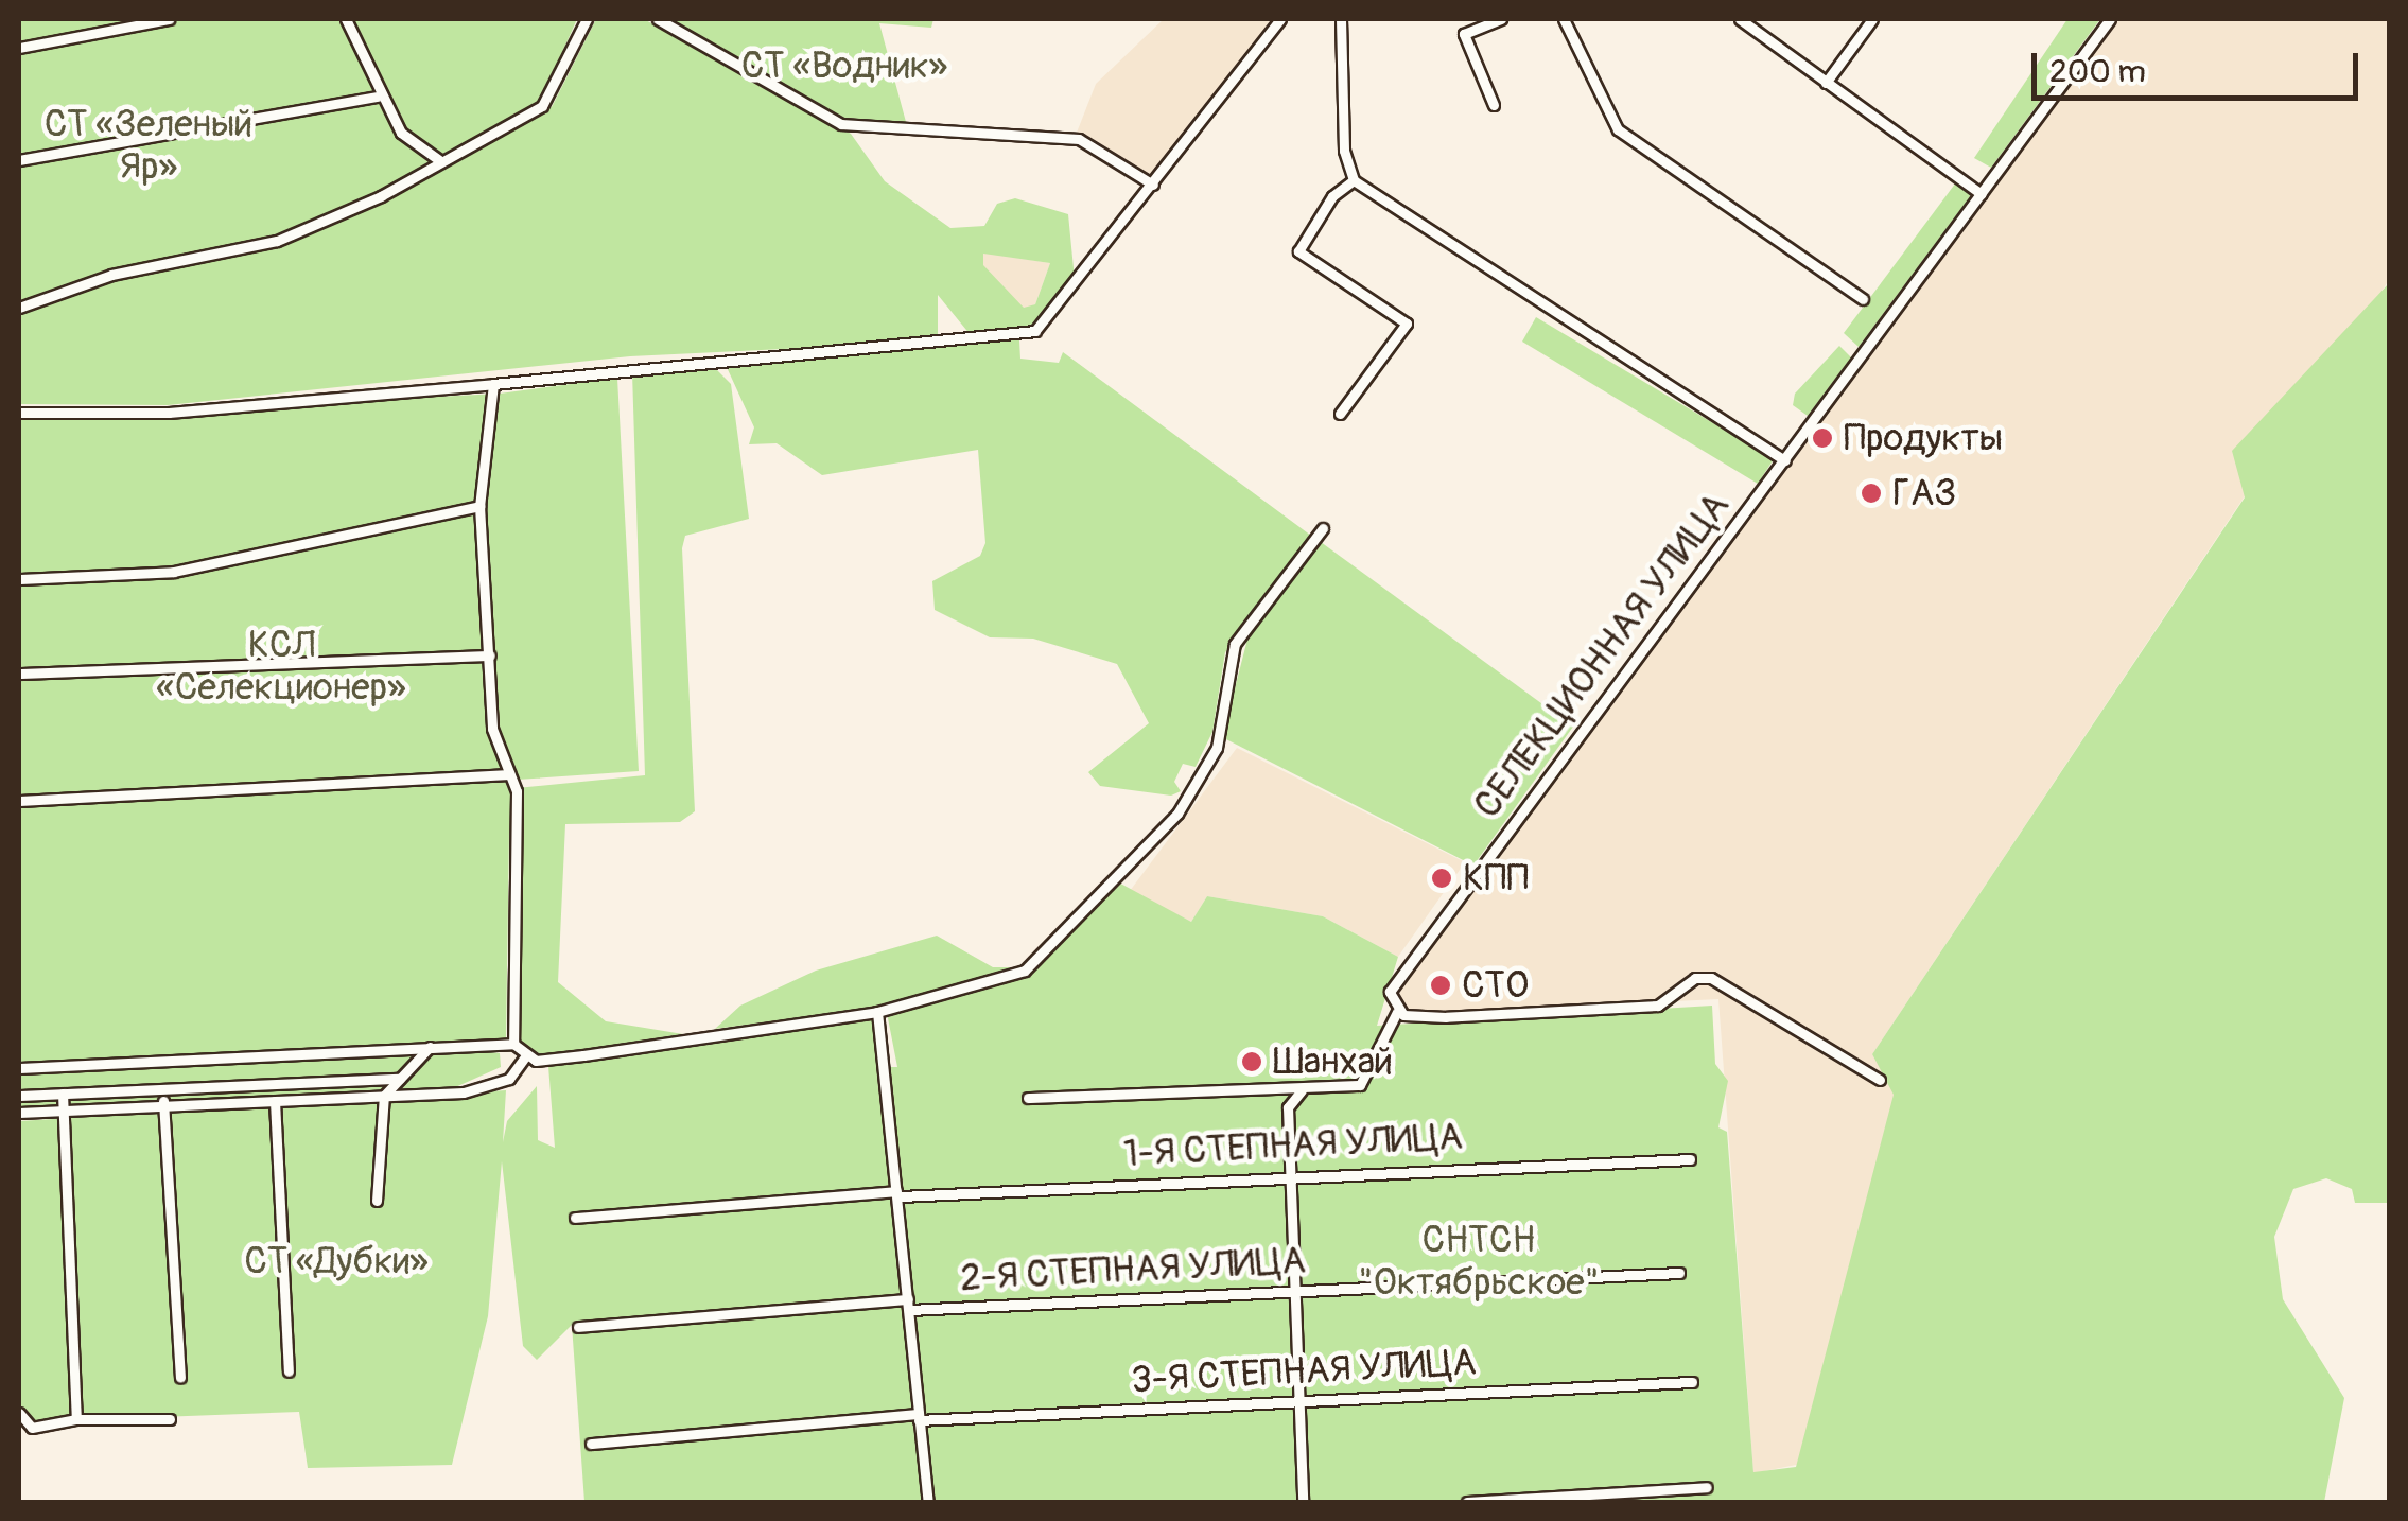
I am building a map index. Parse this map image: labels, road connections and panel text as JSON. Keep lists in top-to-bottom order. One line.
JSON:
{"streets":{"street":["СЕЛЕКЦИОННАЯ УЛИЦА","1-Я СТЕПНАЯ УЛИЦА","2-Я СТЕПНАЯ УЛИЦА","3-Я СТЕПНАЯ УЛИЦА"]},"parks":["СТ «Водник»","СТ «Зеленый Яр»","КСЛ «Селекционер»","СНТСН \"Октябрьское\"","СТ «Дубки»"],"places":["Продукты","ГАЗ","КПП","СТО","Шанхай"],"scale_bar":"200 m"}
